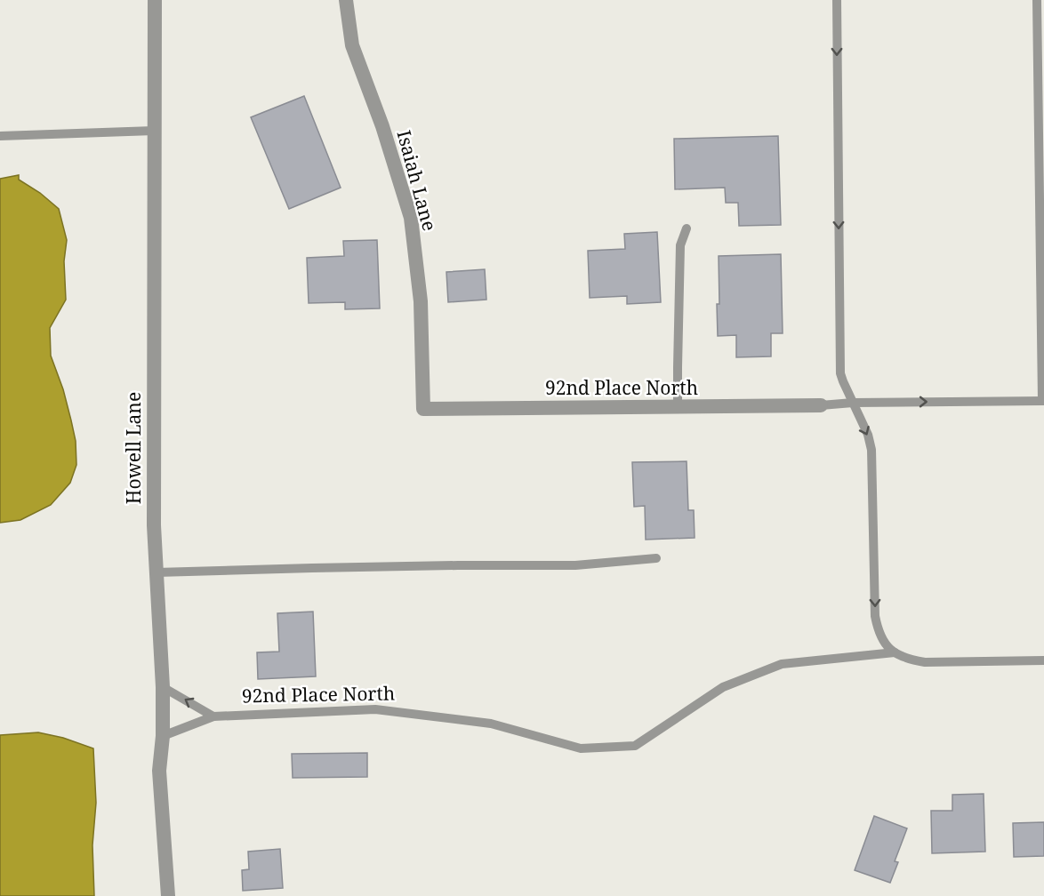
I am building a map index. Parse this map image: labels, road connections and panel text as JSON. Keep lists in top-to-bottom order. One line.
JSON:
{"streets":{"street":["Isaiah Lane","92nd Place North","Howell Lane"]},"crossings":[["Isaiah Lane","92nd Place North"],["92nd Place North","Howell Lane"]]}
